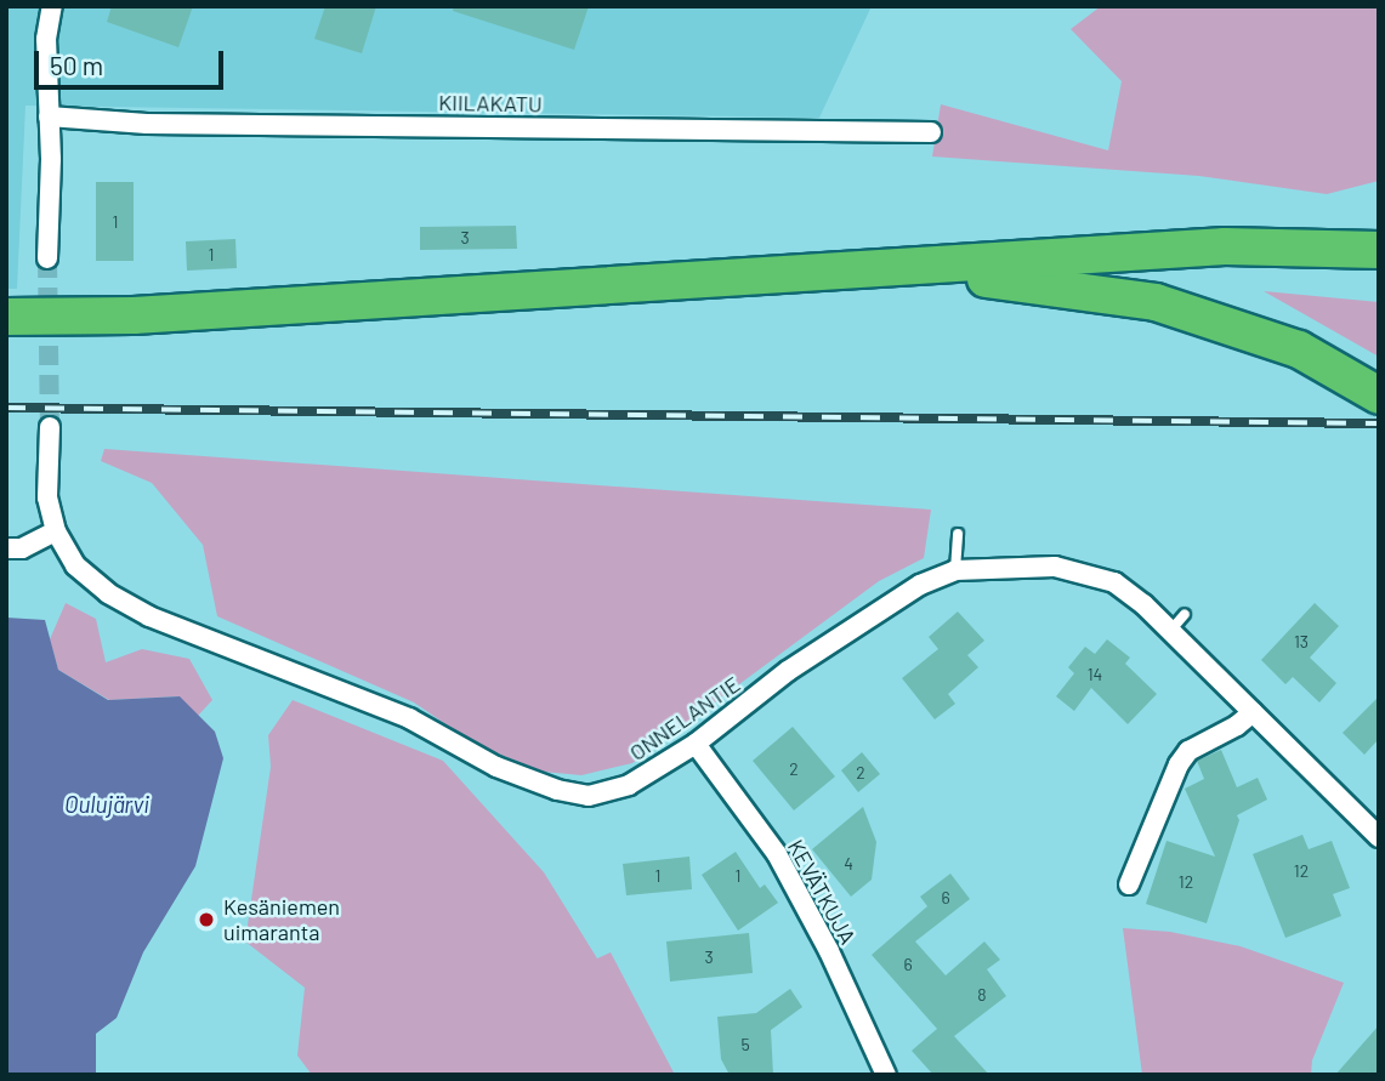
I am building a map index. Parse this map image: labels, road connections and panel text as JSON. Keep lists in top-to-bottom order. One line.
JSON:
{"streets":{"street":["KIILAKATU","ONNELANTIE","KEVÄTKUJA"]},"crossings":[["ONNELANTIE","KEVÄTKUJA"]],"water":["Oulujärvi"],"places":["Kesäniemen uimaranta"],"house_numbers":["1","3","1","13","14","2","2","4","12","1","1","12","6","3","6","8","5"],"scale_bar":"50 m"}
